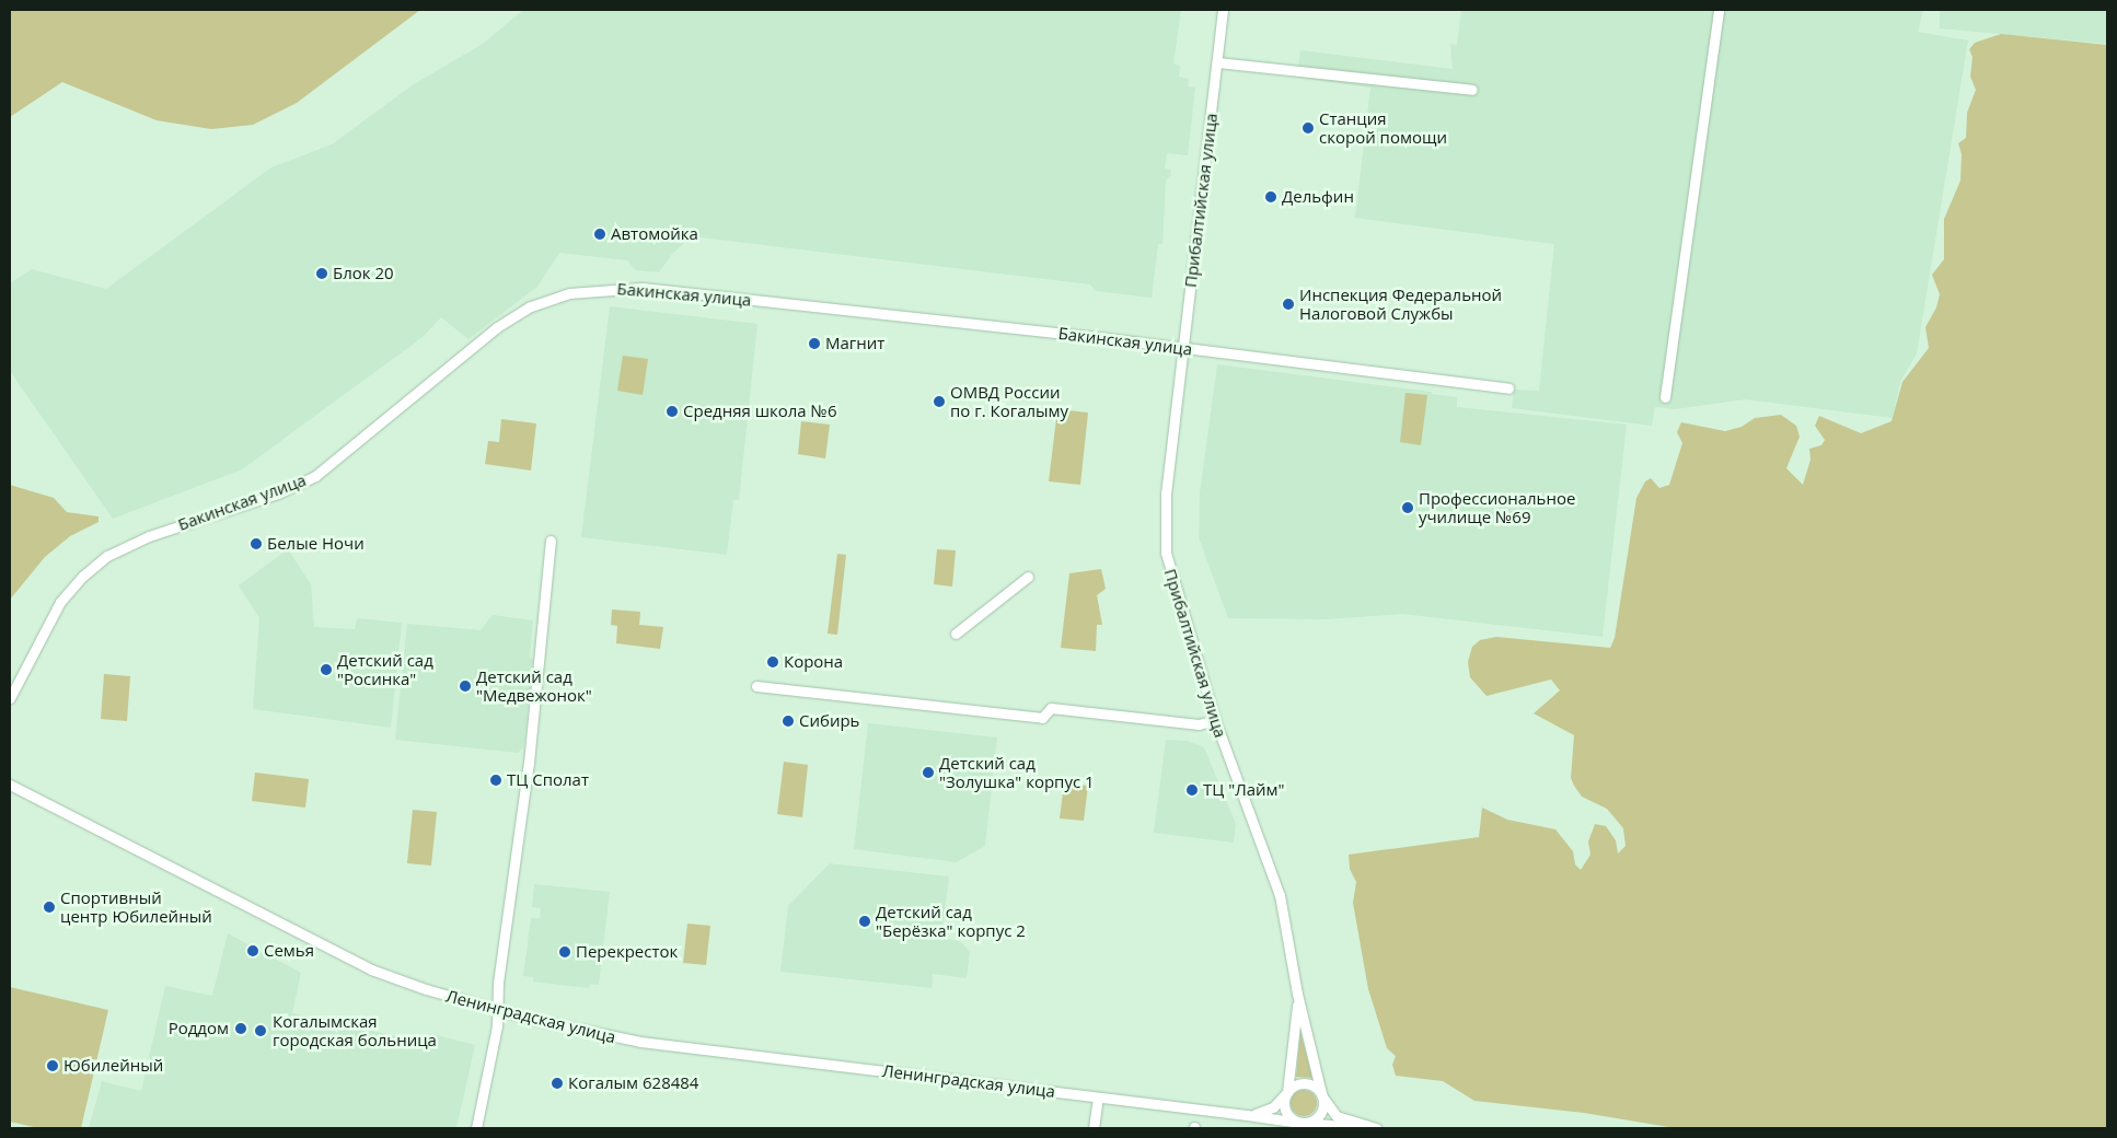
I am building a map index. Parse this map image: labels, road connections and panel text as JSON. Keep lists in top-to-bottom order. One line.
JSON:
{"streets":{"street":["Прибалтийская улица","Бакинская улица","Ленинградская улица"]},"crossings":[["Прибалтийская улица","Бакинская улица"]],"places":["Станция скорой помощи","Дельфин","Автомойка","Блок 20","Инспекция Федеральной Налоговой Службы","Магнит","ОМВД России по г. Когалыму","Средняя школа №6","Профессиональное училище №69","Белые Ночи","Корона","Детский сад \"Росинка\"","Детский сад \"Медвежонок\"","Сибирь","Детский сад \"Золушка\" корпус 1","ТЦ Сполат","ТЦ \"Лайм\"","Спортивный центр Юбилейный","Детский сад \"Берёзка\" корпус 2","Семья","Перекресток","Роддом","Когалымская городская больница","Юбилейный","Когалым 628484"]}
